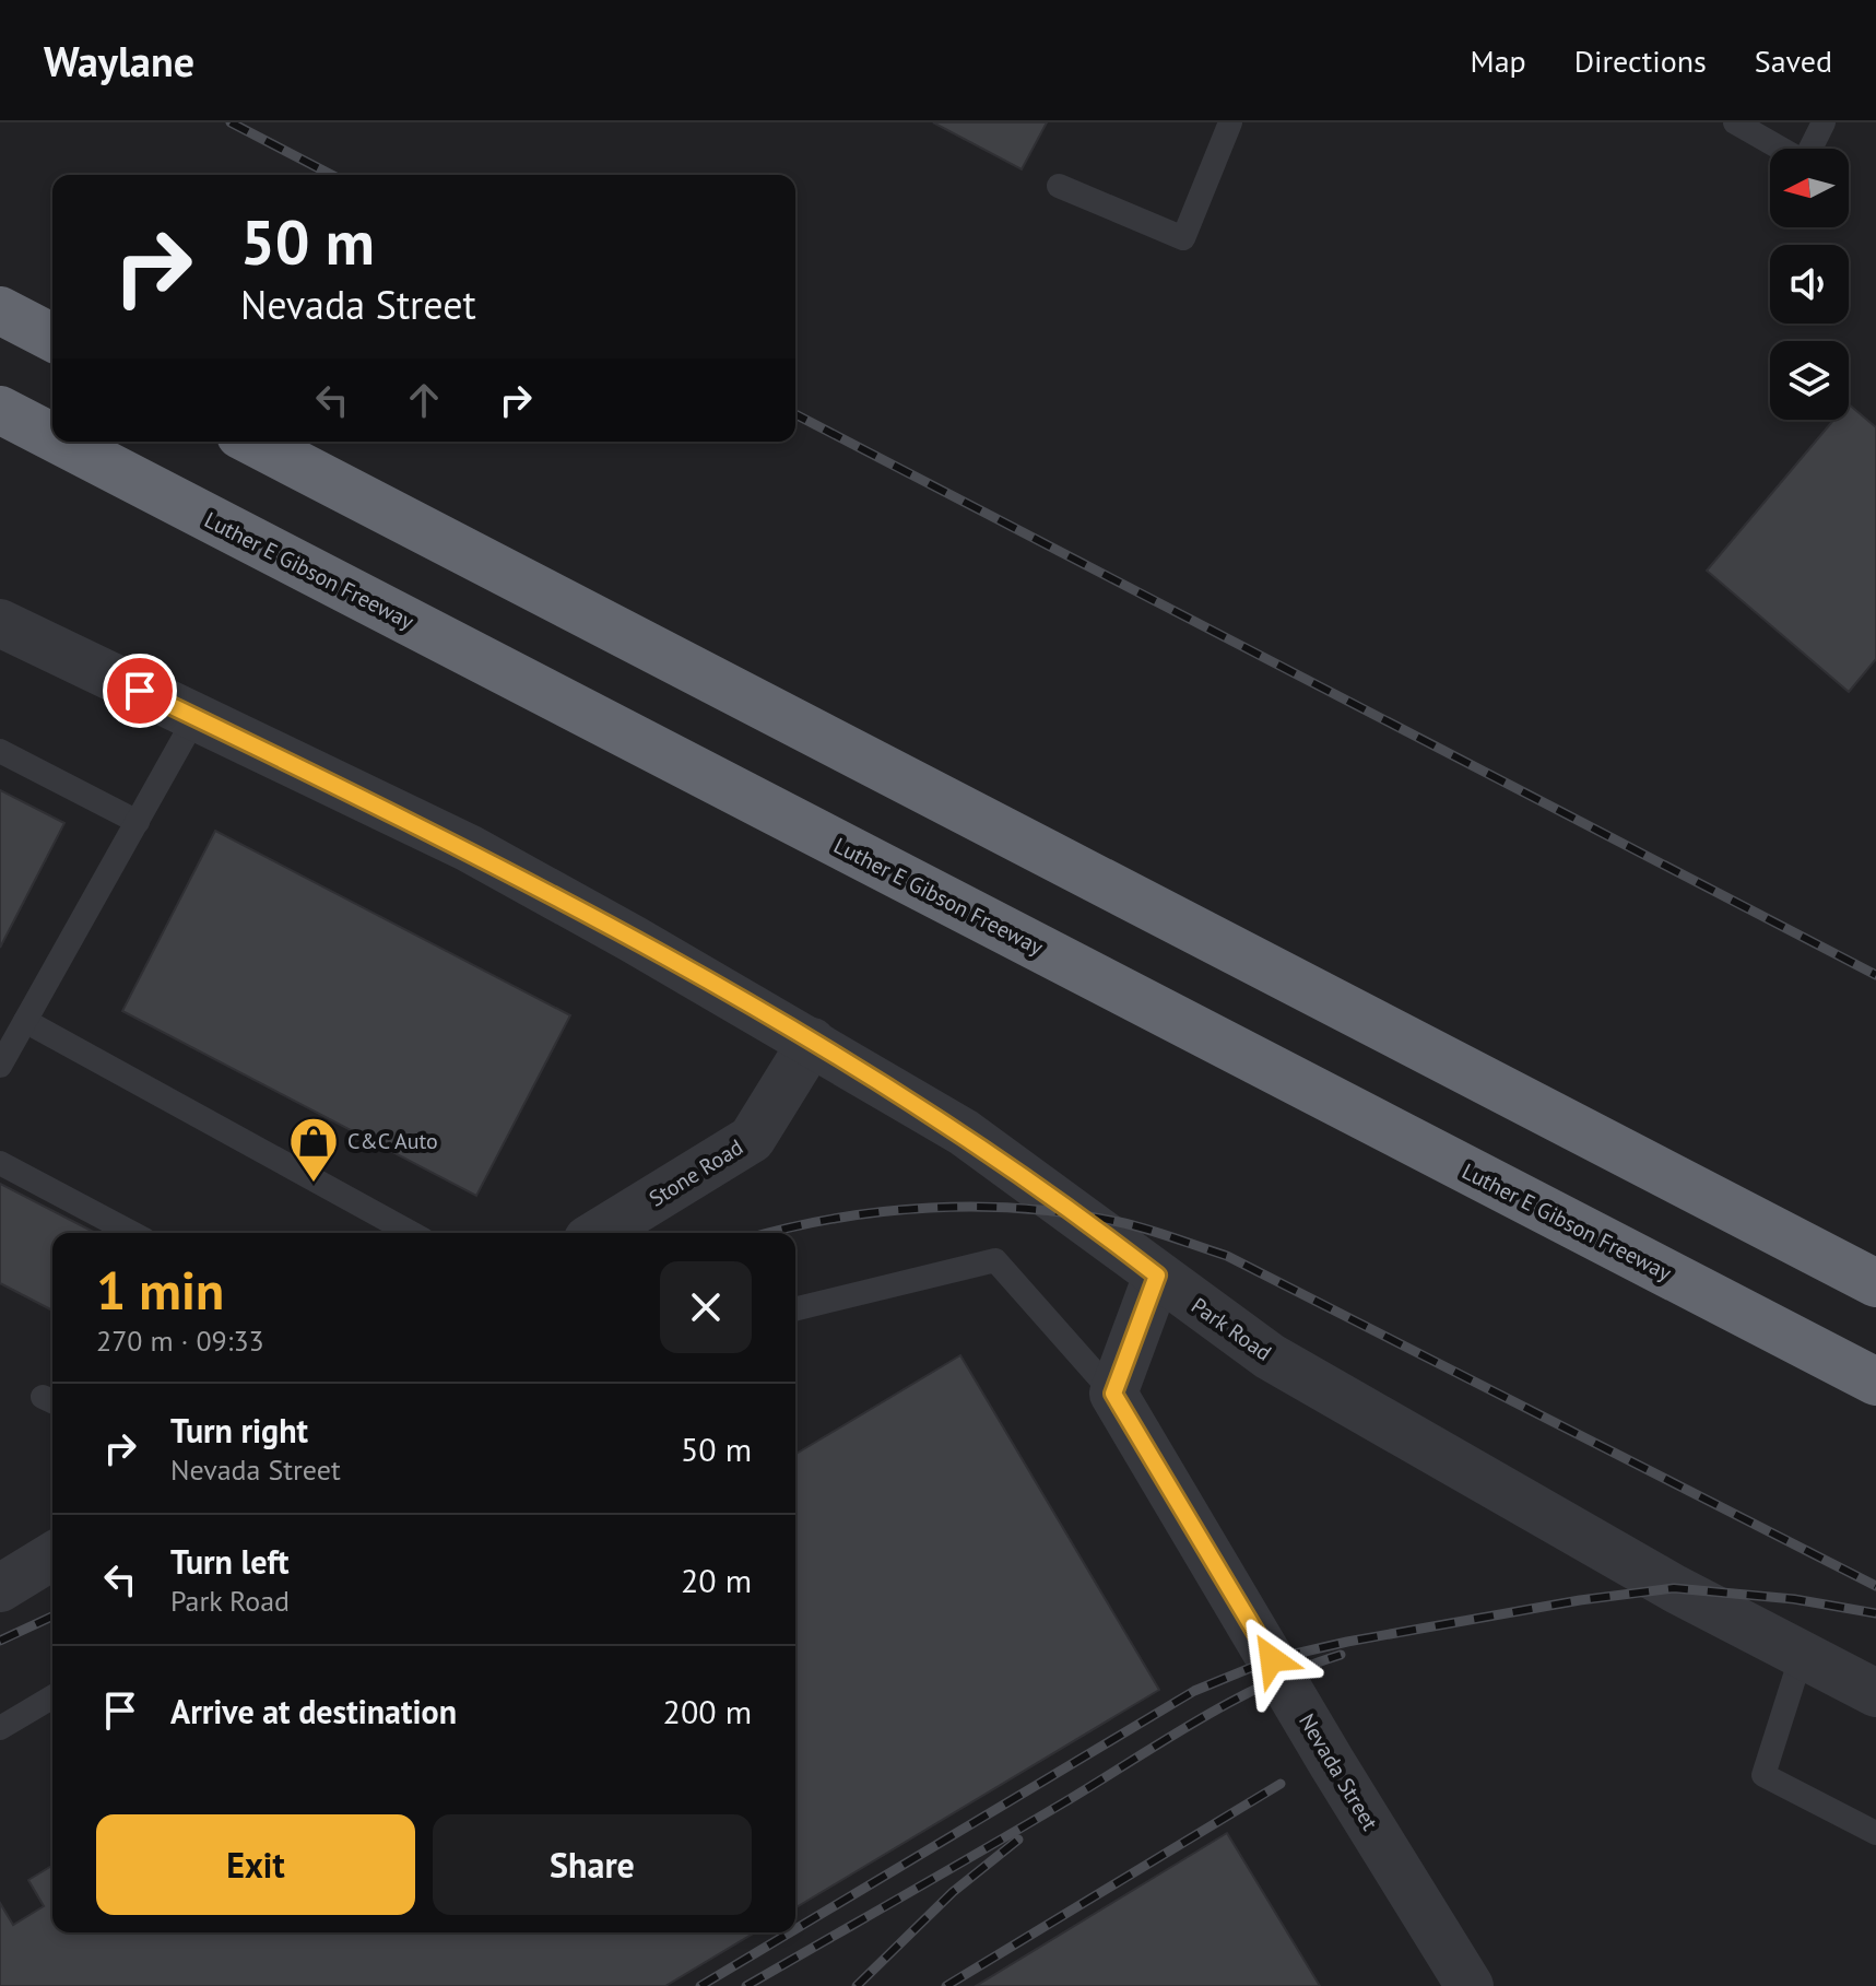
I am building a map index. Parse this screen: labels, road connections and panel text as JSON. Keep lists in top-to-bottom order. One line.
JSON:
{"streets":{"highway":["Luther E Gibson Freeway"],"street":["Stone Road","Park Road","Nevada Street"]},"crossings":[["Stone Road","Park Road"]],"places":{"shop":["C&C Auto"]},"north":"left","page":{"header":"Waylane","nav":["Map","Directions","Saved"],"turn":["50 m","Nevada Street"],"heading":["1 min","270 m · 09:33"],"list":[{"name":"Turn right","note":"Nevada Street","value":"50 m"},{"name":"Turn left","note":"Park Road","value":"20 m"},{"name":"Arrive at destination","value":"200 m"}],"buttons":["Exit","Share"]}}
